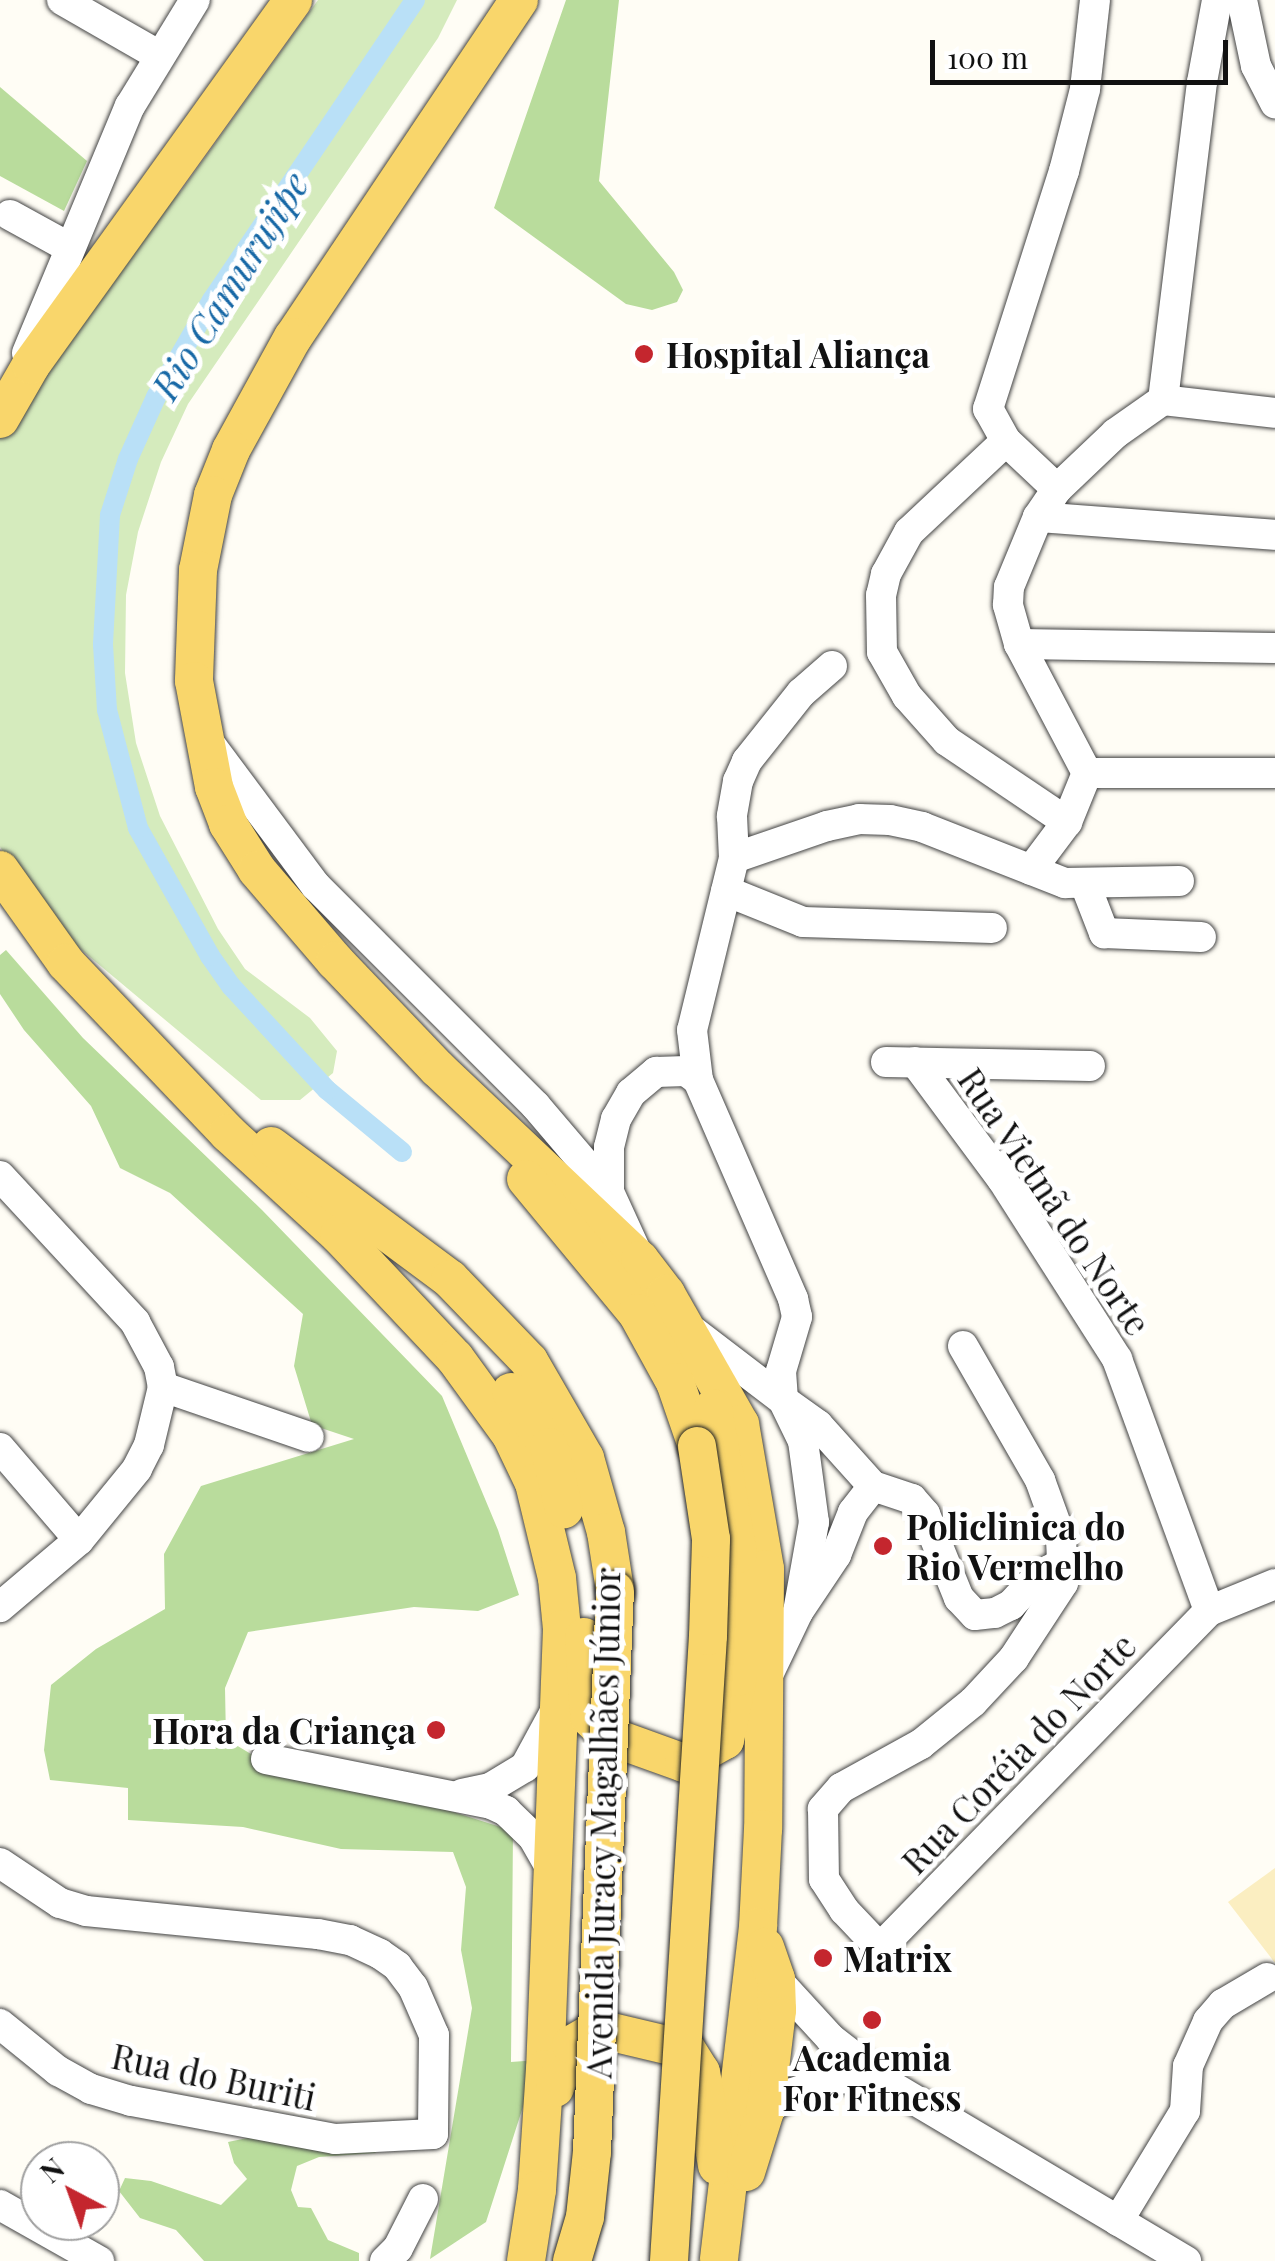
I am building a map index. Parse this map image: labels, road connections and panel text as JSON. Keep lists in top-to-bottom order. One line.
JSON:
{"streets":{"main road":["Avenida Juracy Magalhães Júnior"],"street":["Rua Vietnã do Norte","Rua Coréia do Norte","Rua do Buriti"]},"crossings":[["Rua Vietnã do Norte","Rua Coréia do Norte"]],"water":["Rio Camurujipe"],"places":["Hospital Aliança","Policlinica do Rio Vermelho","Hora da Criança","Matrix","Academia For Fitness"],"scale_bar":"100 m","north":"top left"}
